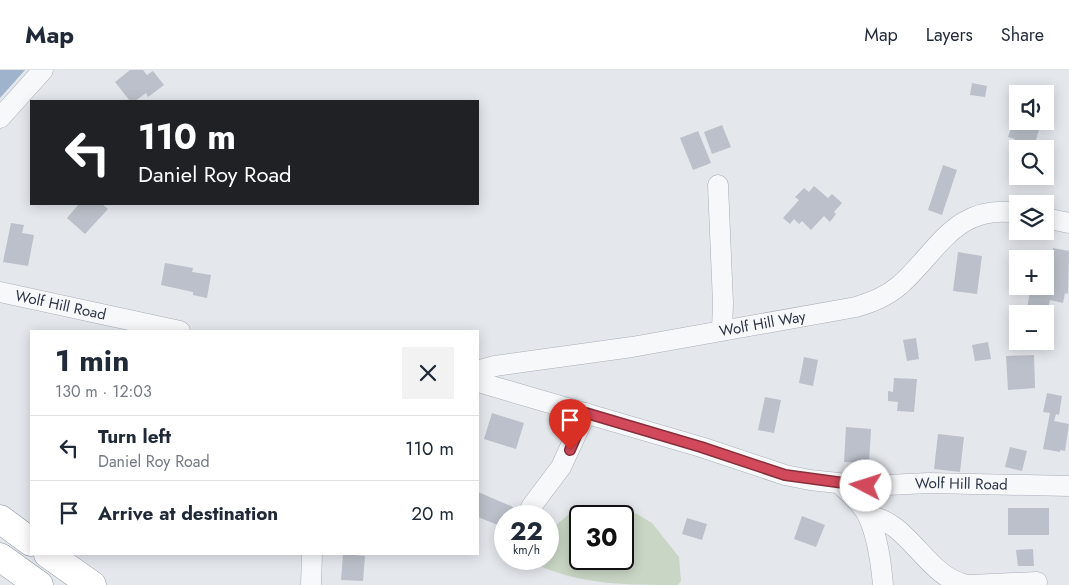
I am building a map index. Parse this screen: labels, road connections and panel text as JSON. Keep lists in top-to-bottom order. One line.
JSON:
{"streets":{"street":["Wolf Hill Road","Wolf Hill Way"]},"page":{"header":"Map","nav":["Map","Layers","Share"],"map_buttons":["+","−"],"turn":["110 m","Daniel Roy Road"],"heading":["1 min","130 m · 12:03"],"list":[{"name":"Turn left","note":"Daniel Roy Road","value":"110 m"},{"name":"Arrive at destination","value":"20 m"}],"speed":"22 km/h","limit":"30"}}
